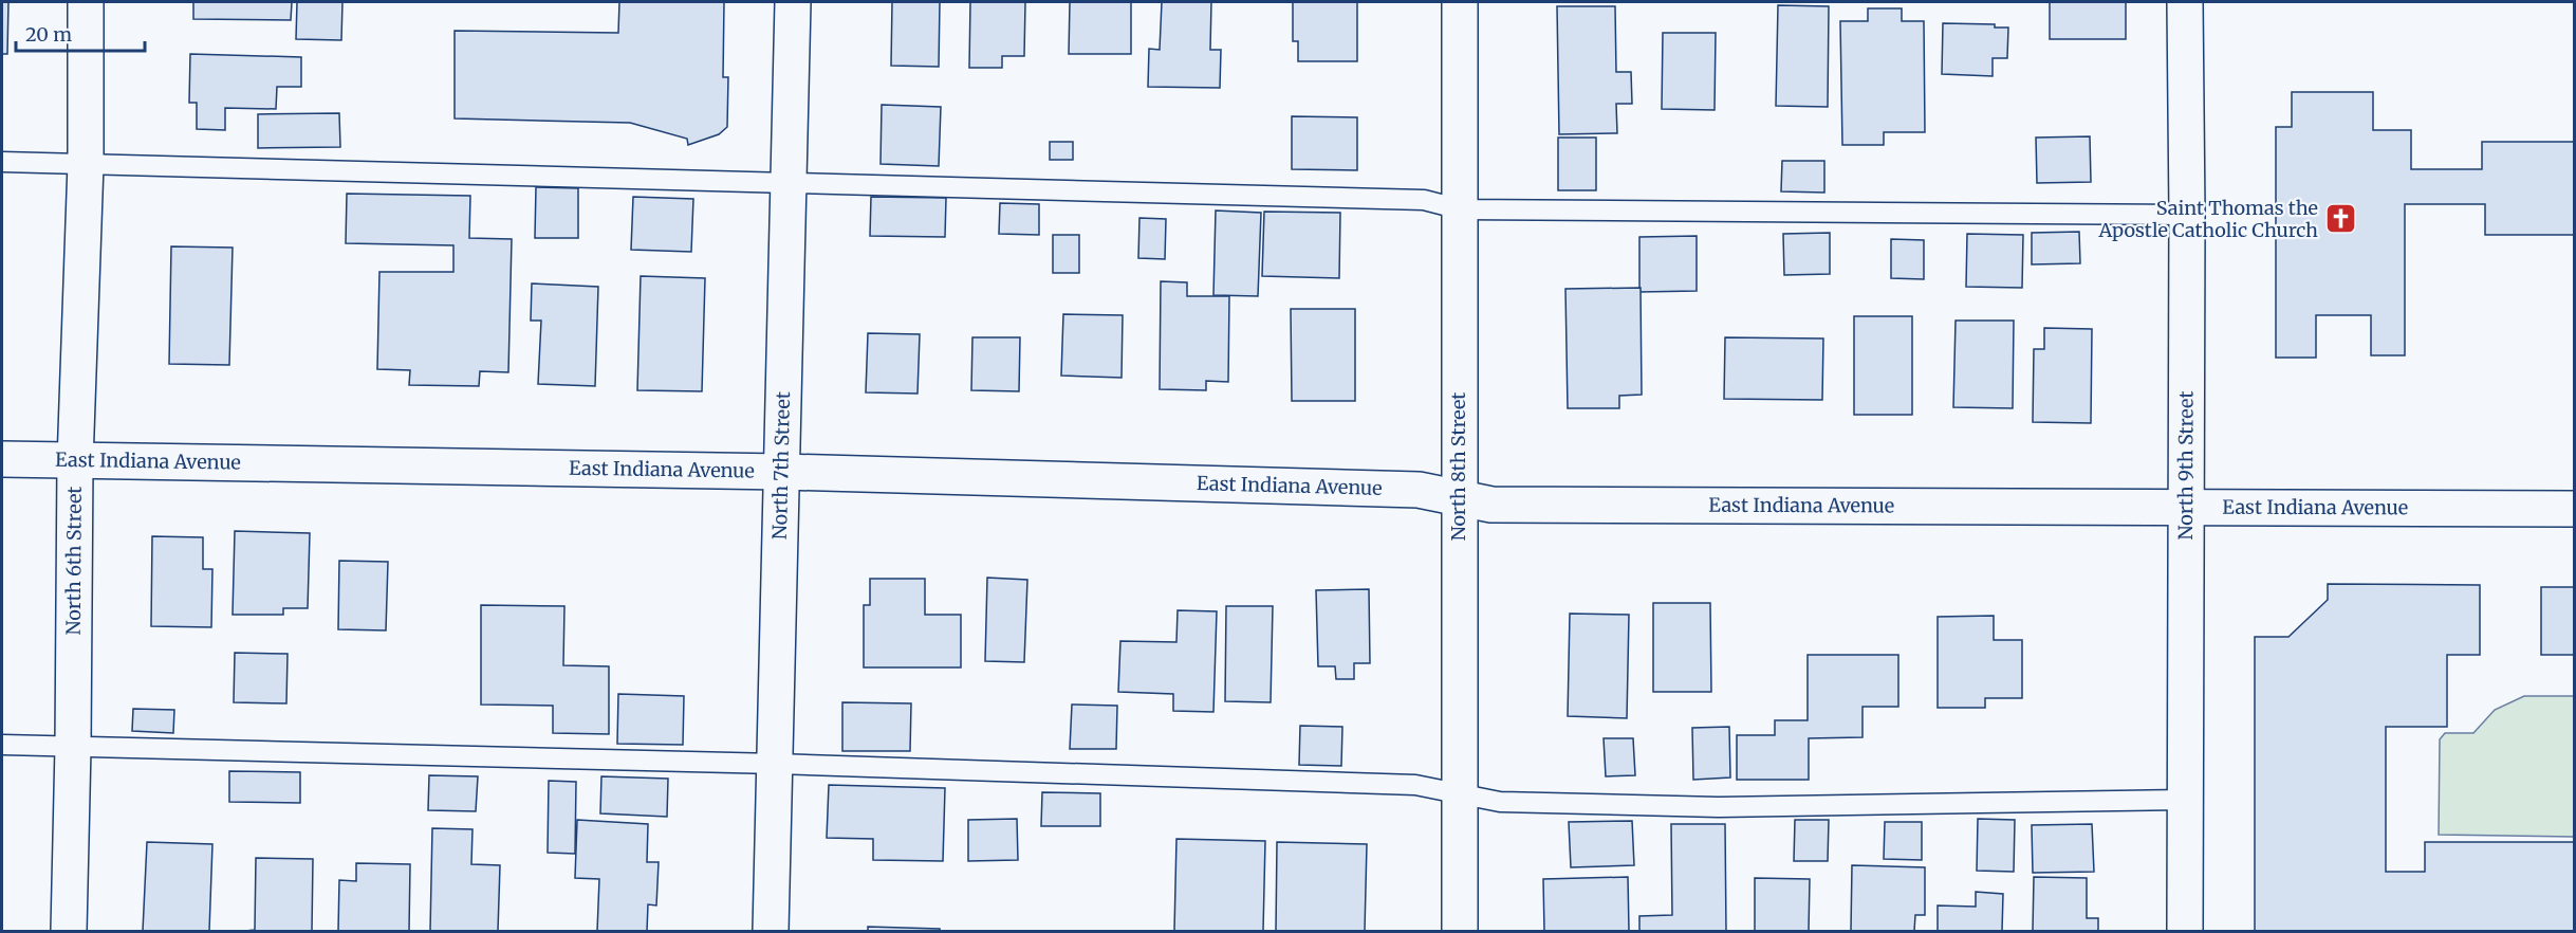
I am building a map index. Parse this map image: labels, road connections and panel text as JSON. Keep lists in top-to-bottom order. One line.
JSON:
{"streets":{"street":["East Indiana Avenue","North 7th Street","North 8th Street","North 9th Street","North 6th Street"]},"crossings":[["East Indiana Avenue","North 7th Street"],["East Indiana Avenue","North 8th Street"],["East Indiana Avenue","North 9th Street"],["East Indiana Avenue","North 6th Street"]],"places":{"church":["Saint Thomas the Apostle Catholic Church"]},"scale_bar":"20 m"}
